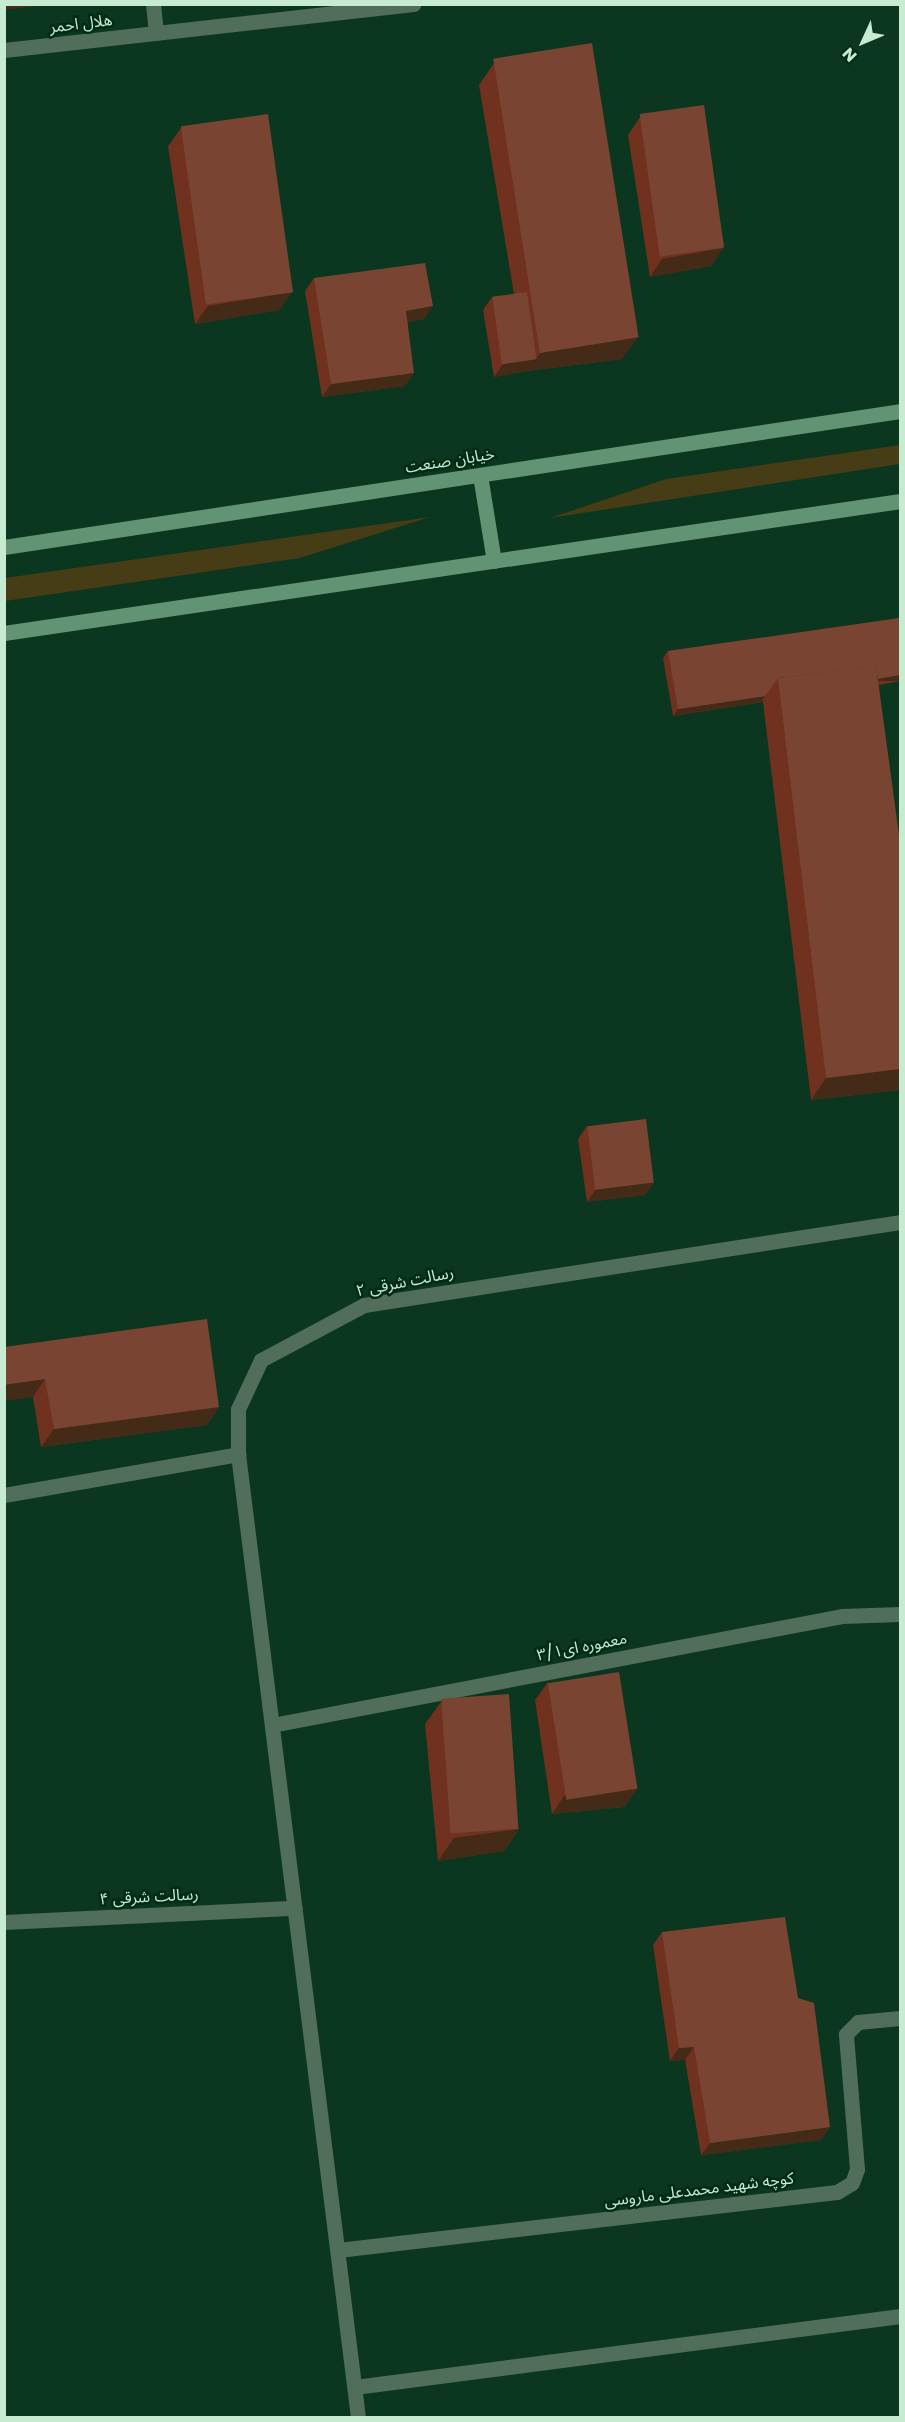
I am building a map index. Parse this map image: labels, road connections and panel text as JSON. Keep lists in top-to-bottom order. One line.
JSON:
{"streets":{"main road":["خیابان صنعت"],"street":["هلال احمر","رسالت شرقی ۲","معموره ای۳/۱","رسالت شرقی ۴","کوچه شهید محمدعلی ماروسی"]},"crossings":[["رسالت شرقی ۲","معموره ای۳/۱"],["رسالت شرقی ۲","رسالت شرقی ۴"],["رسالت شرقی ۲","کوچه شهید محمدعلی ماروسی"]],"north":"bottom left"}
